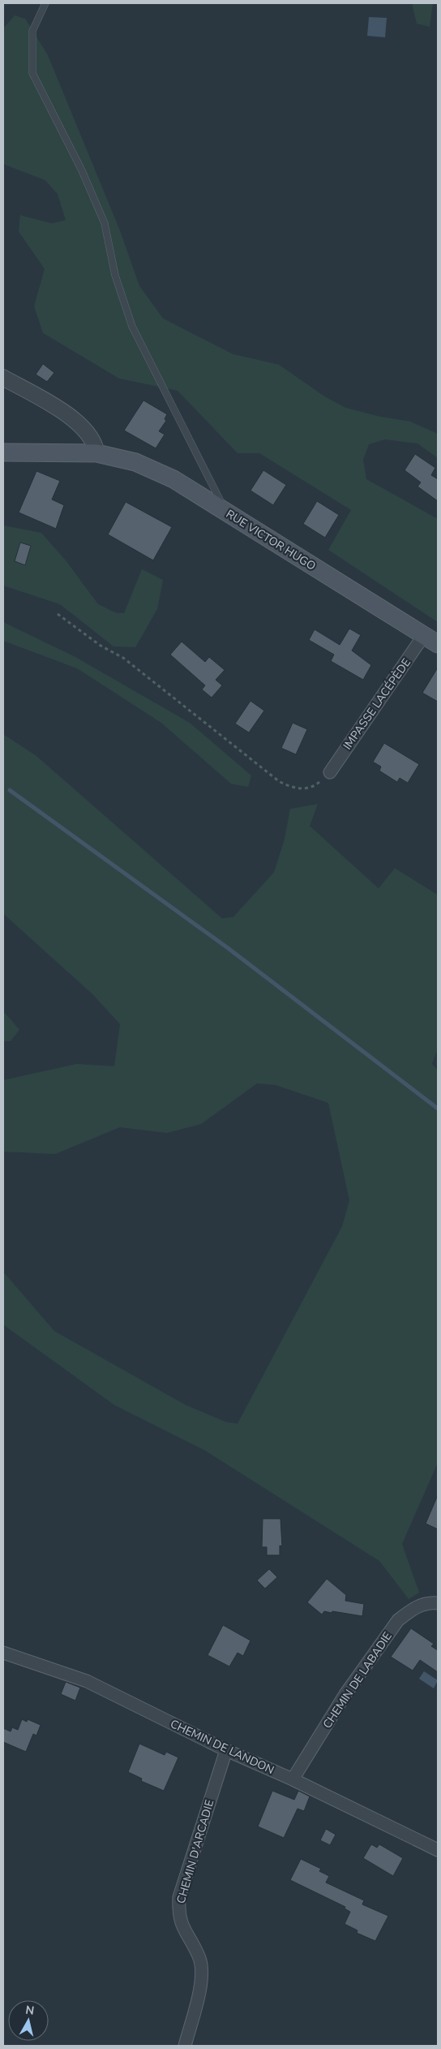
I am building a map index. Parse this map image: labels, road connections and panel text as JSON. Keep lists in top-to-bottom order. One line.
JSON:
{"streets":{"main road":["RUE VICTOR HUGO"],"street":["IMPASSE LACÉPÈDE","CHEMIN DE LABADIE","CHEMIN DE LANDON","CHEMIN D'ARCADIE"]},"crossings":[["RUE VICTOR HUGO","IMPASSE LACÉPÈDE"],["CHEMIN DE LABADIE","CHEMIN DE LANDON"],["CHEMIN DE LANDON","CHEMIN D'ARCADIE"]],"north":"top"}
